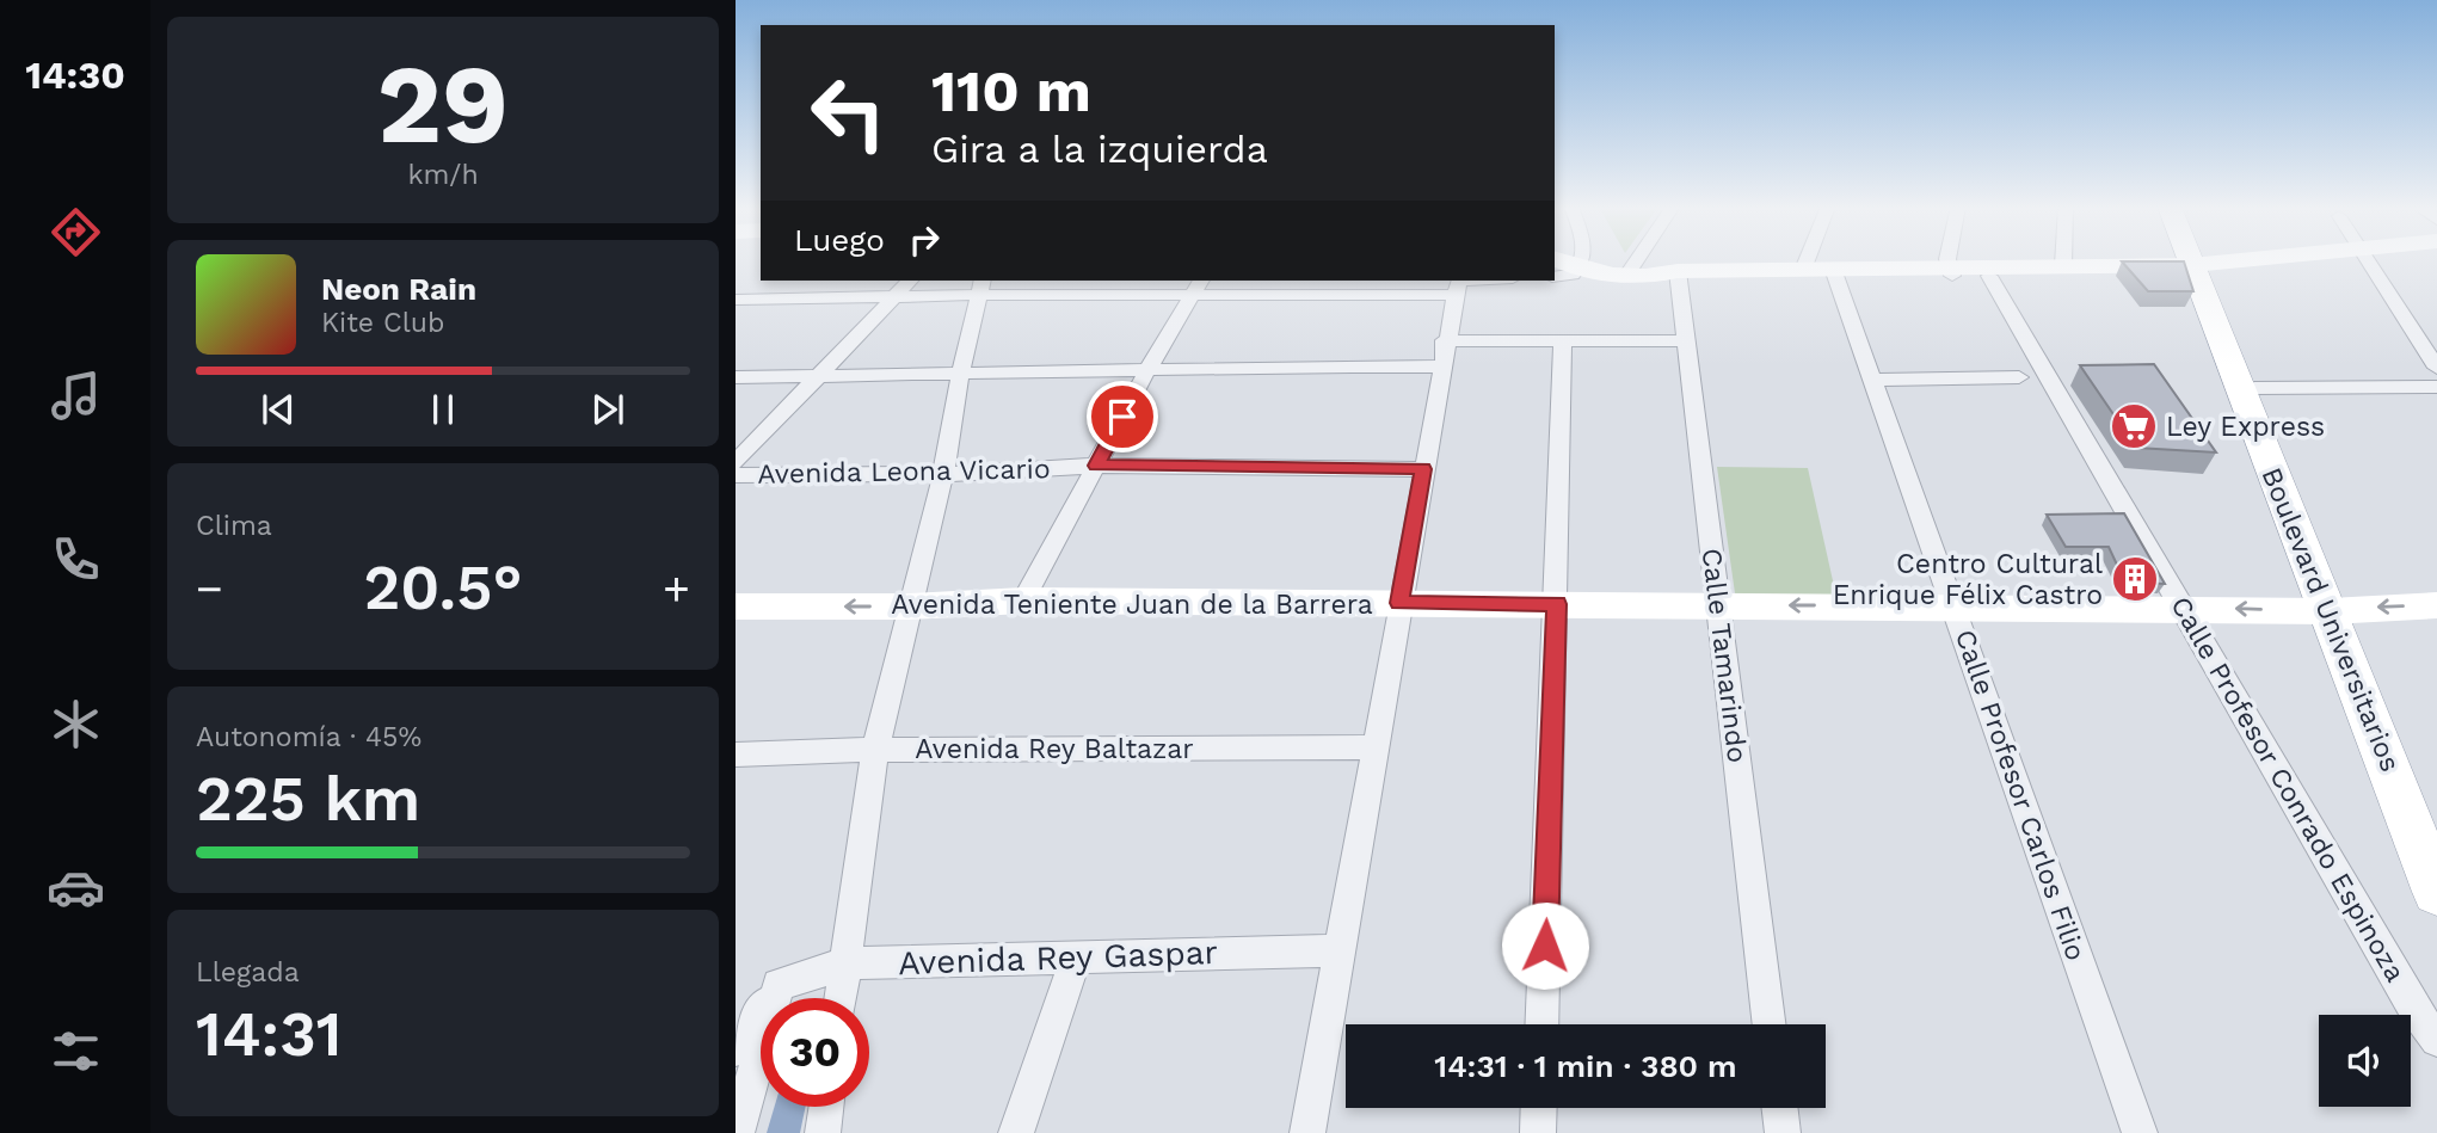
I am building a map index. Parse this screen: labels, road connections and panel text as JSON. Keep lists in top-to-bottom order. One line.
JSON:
{"streets":{"main road":["Boulevard Universitarios"],"street":["Avenida Leona Vicario","Avenida Teniente Juan de la Barrera","Calle Tamarindo","Avenida Rey Baltazar","Calle Profesor Conrado Espinoza","Calle Profesor Carlos Filio","Avenida Rey Gaspar"]},"crossings":[["Avenida Teniente Juan de la Barrera","Boulevard Universitarios"],["Avenida Teniente Juan de la Barrera","Calle Tamarindo"],["Avenida Teniente Juan de la Barrera","Calle Profesor Conrado Espinoza"],["Avenida Teniente Juan de la Barrera","Calle Profesor Carlos Filio"]],"places":{"supermarket":["Ley Express"],"building":["Centro Cultural Enrique Félix Castro"]},"page":{"tabs":"14:30","tile":[["29","km/h"],"Clima",["Autonomía · 45%","225 km"],["Llegada","14:31"]],"turn":["110 m","Gira a la izquierda"],"then":"Luego","song":["Neon Rain","Kite Club"],"heat":["−","20.5°","+"],"limit":"30","trip":"14:31 · 1 min · 380 m"}}
